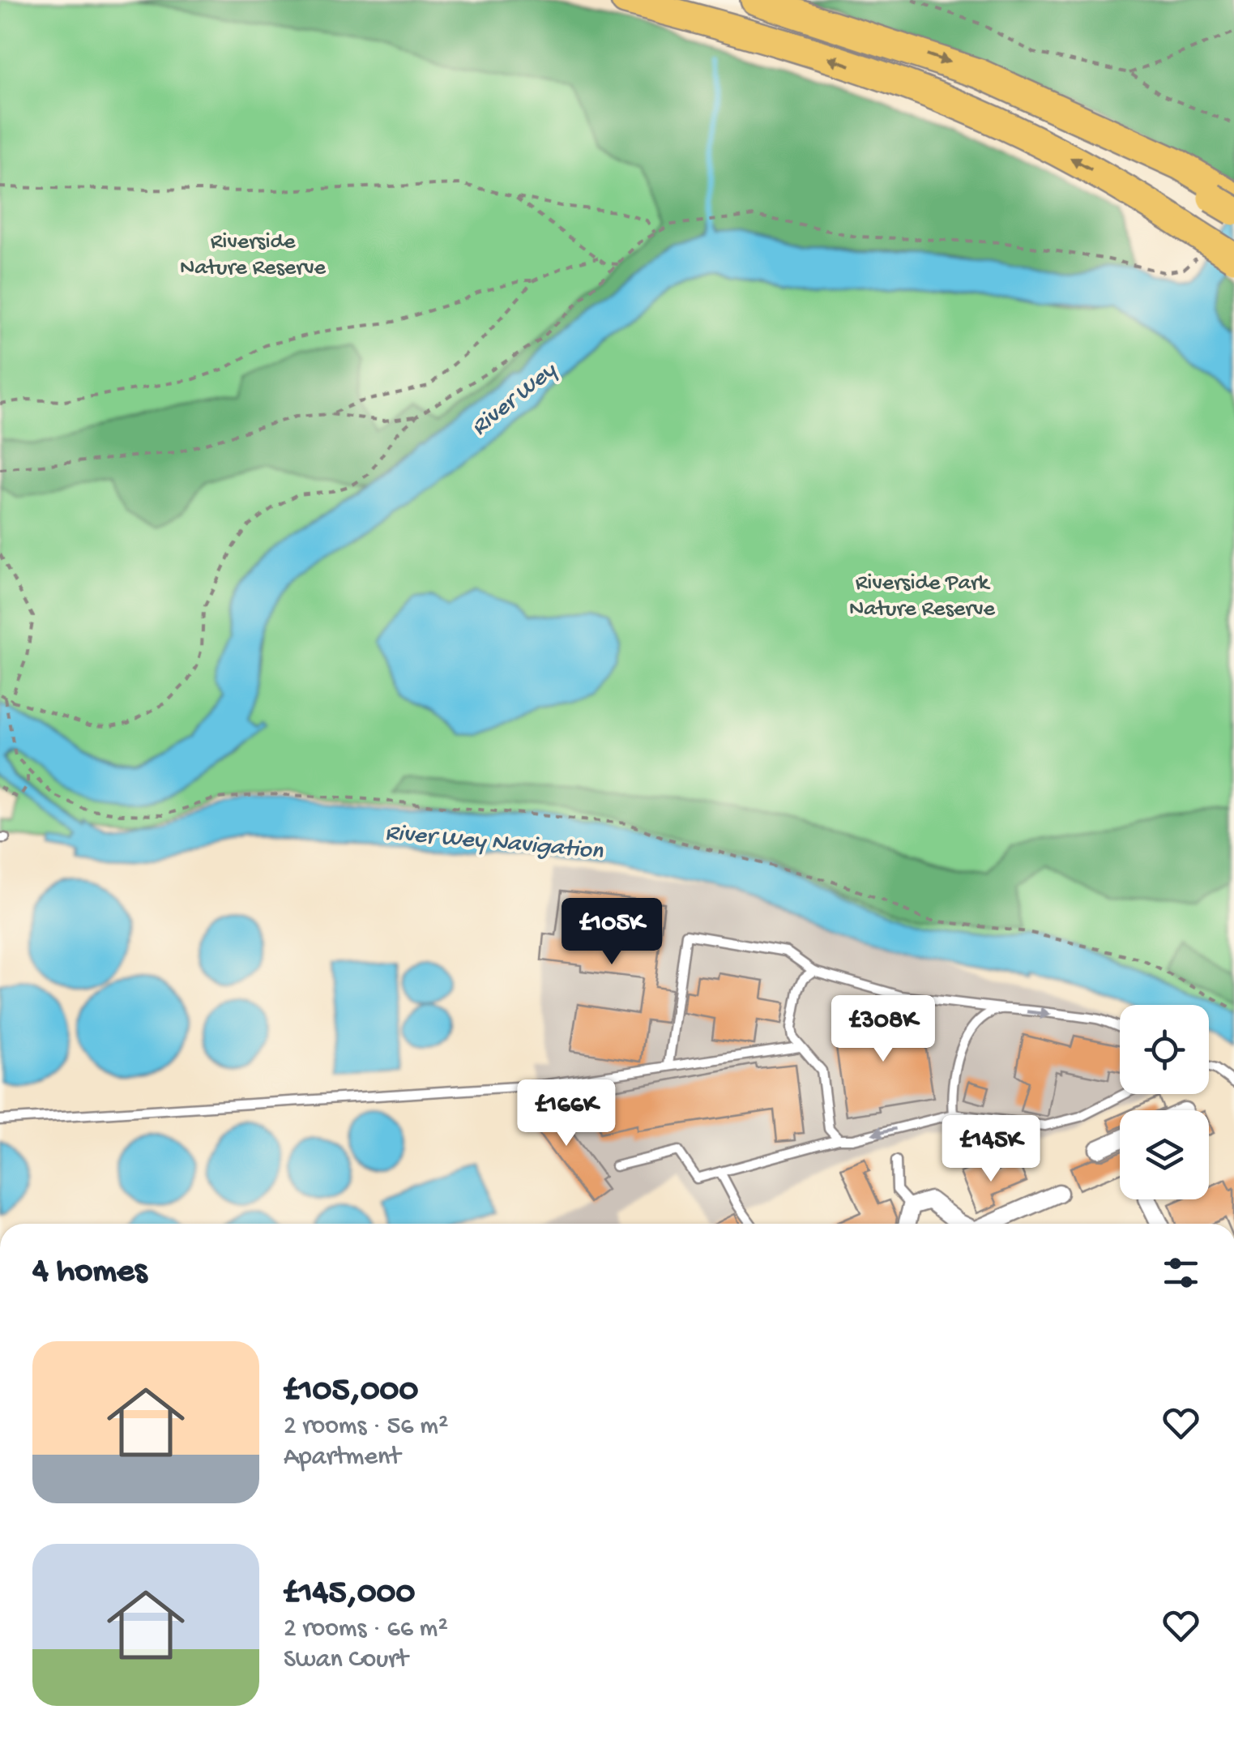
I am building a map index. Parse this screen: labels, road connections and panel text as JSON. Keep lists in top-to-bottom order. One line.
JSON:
{"water":["River Wey","River Wey Navigation"],"parks":["Riverside Nature Reserve","Riverside Park Nature Reserve"],"page":{"price":["£105K","£308K","£166K","£145K"],"heading":"4 homes","list":[{"name":"£105,000","note":"2 rooms · 56 m² · Apartment"},{"name":"£145,000","note":"2 rooms · 66 m² · Swan Court"}]}}
